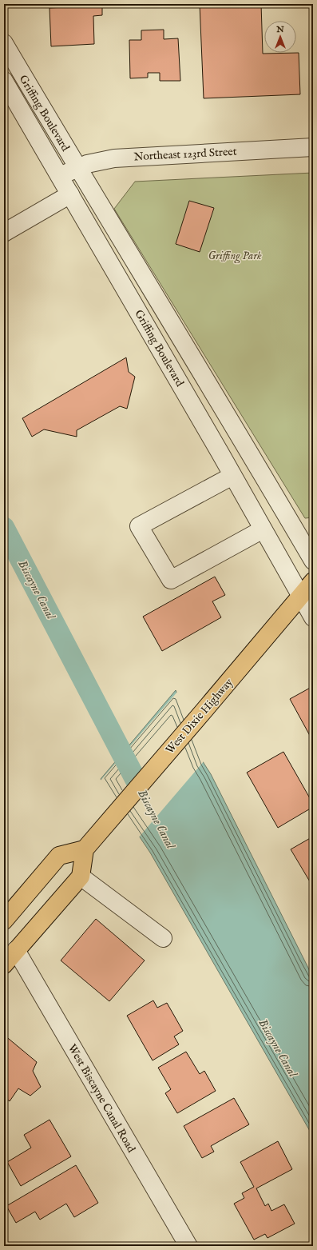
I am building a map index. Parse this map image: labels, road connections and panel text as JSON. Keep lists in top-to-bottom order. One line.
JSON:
{"streets":{"main road":["West Dixie Highway"],"street":["Griffing Boulevard","Northeast 123rd Street","West Biscayne Canal Road"]},"crossings":[["Griffing Boulevard","Northeast 123rd Street"],["Griffing Boulevard","West Dixie Highway"]],"water":["Biscayne Canal"],"parks":["Griffing Park"],"north":"top"}
